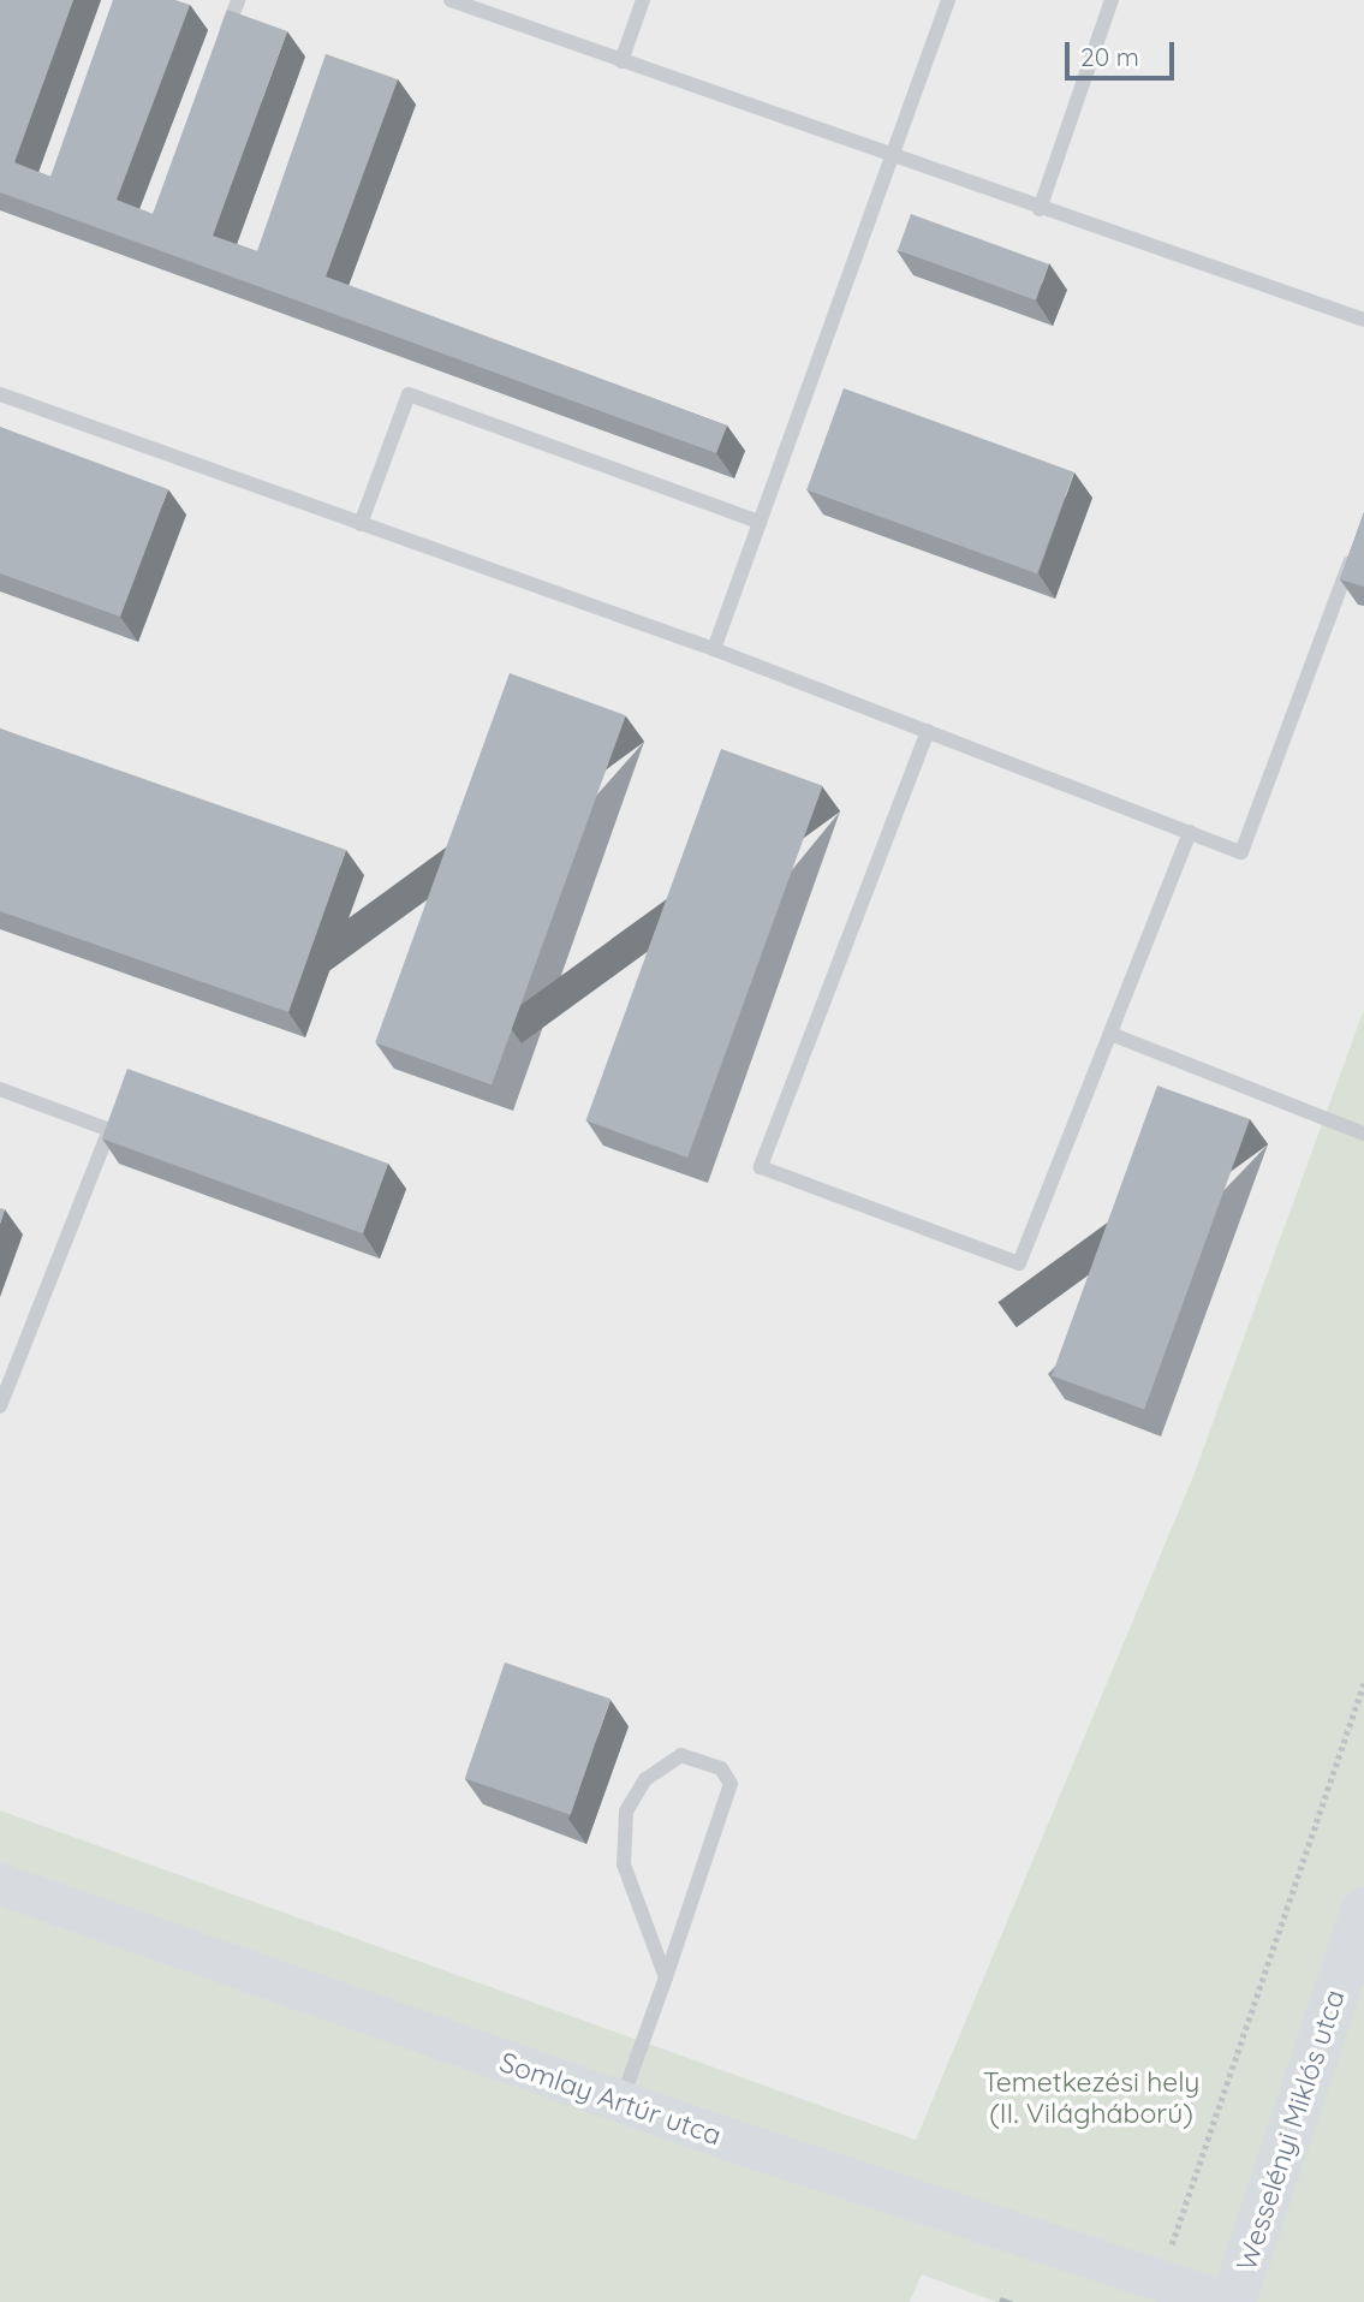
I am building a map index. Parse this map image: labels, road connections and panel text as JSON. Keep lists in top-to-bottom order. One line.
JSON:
{"streets":{"main road":["Somlay Artúr utca","Wesselényi Miklós utca"]},"parks":["Temetkezési hely (II. Világháború)"],"scale_bar":"20 m"}
